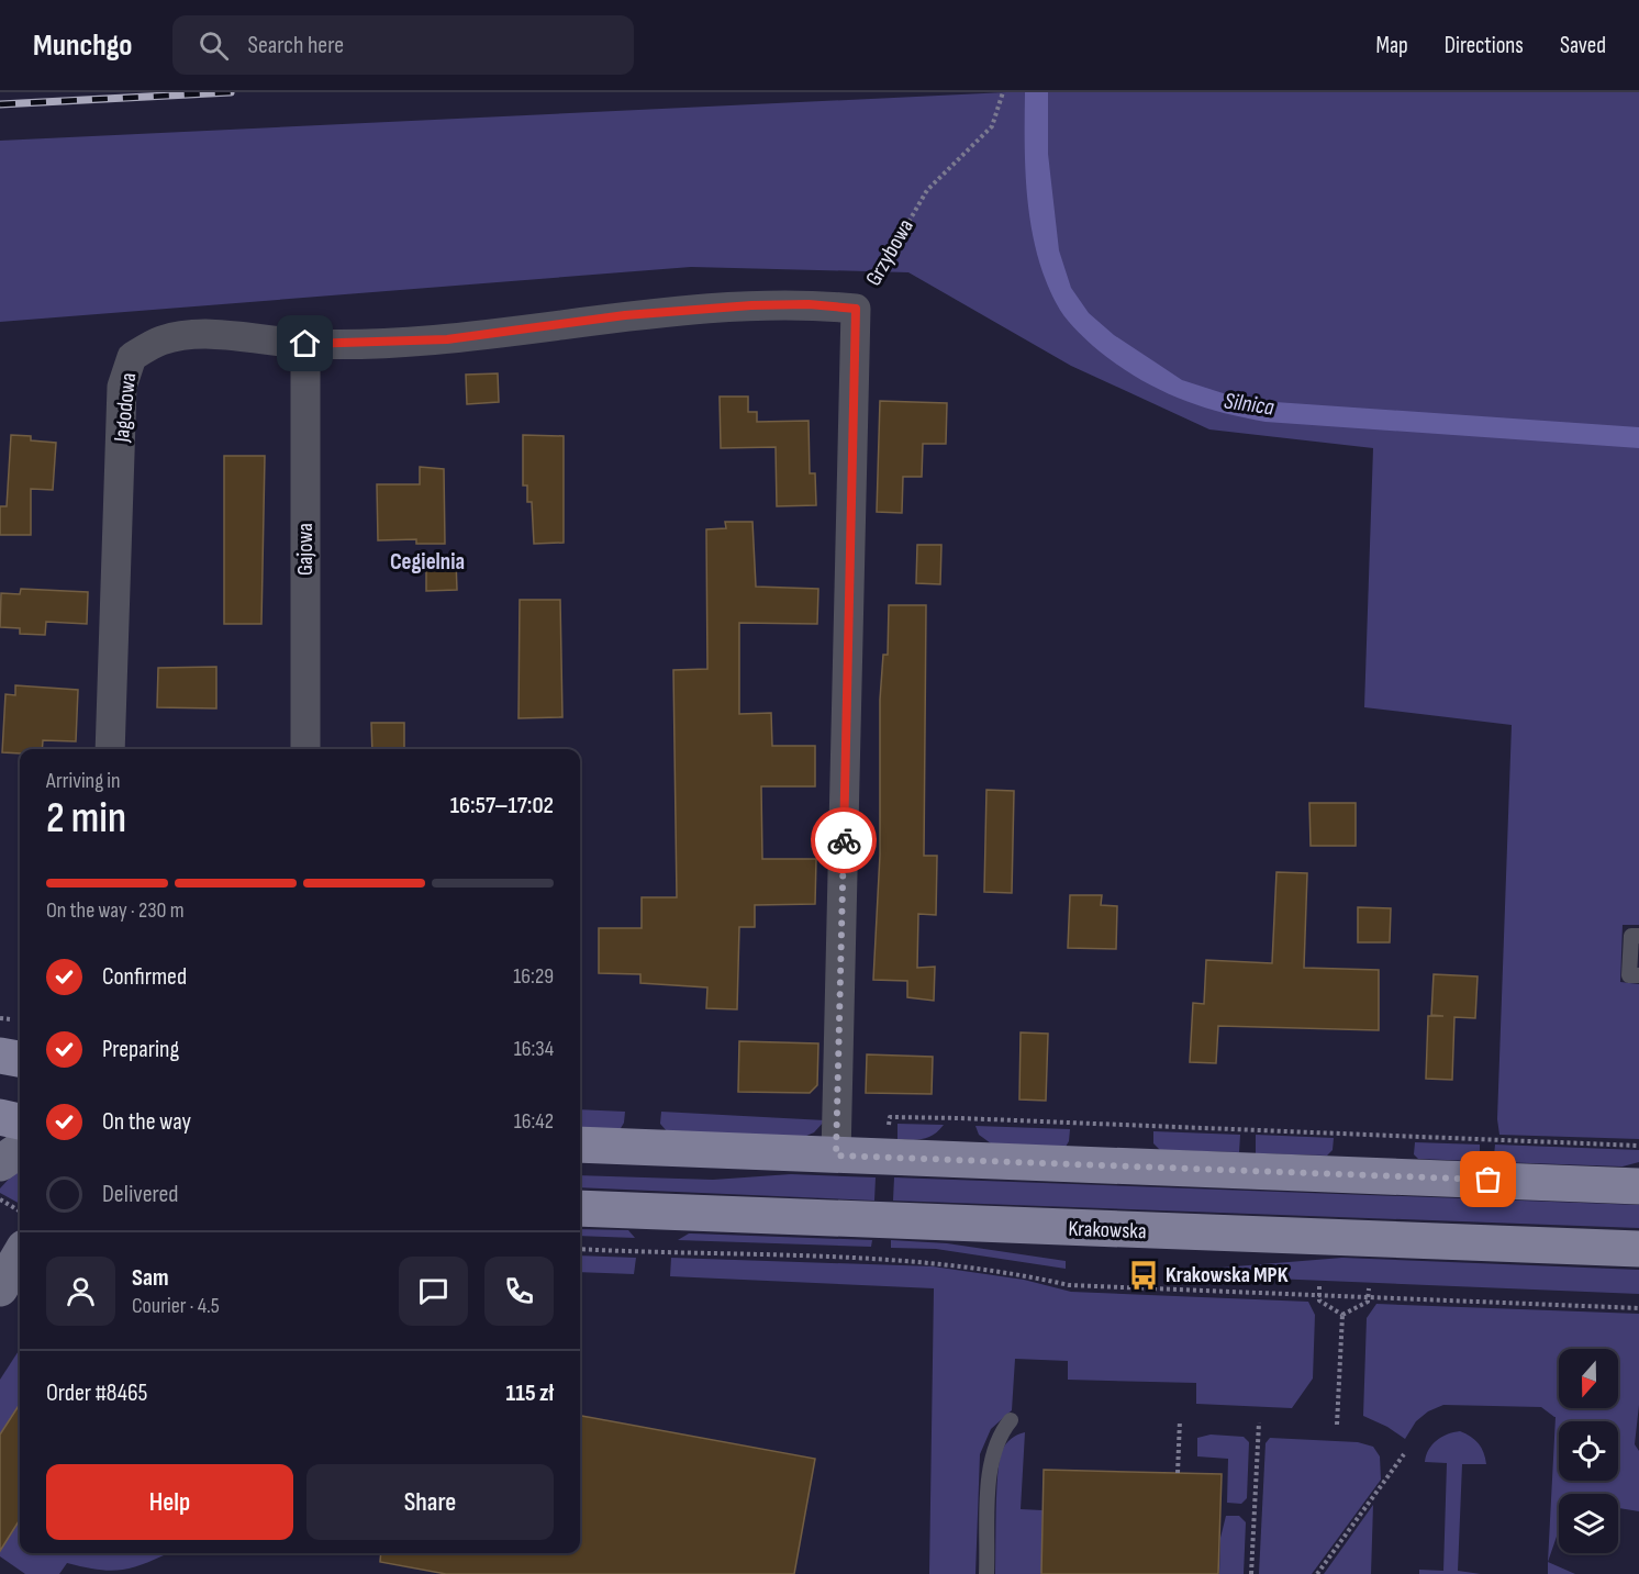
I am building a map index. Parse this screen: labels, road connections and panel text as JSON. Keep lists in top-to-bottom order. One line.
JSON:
{"streets":{"main road":["Krakowska"],"street":["Grzybowa","Jagodowa","Gajowa"]},"crossings":[["Grzybowa","Jagodowa"],["Jagodowa","Gajowa"]],"districts":["Cegielnia"],"water":["Silnica"],"places":{"bus stop":["Krakowska MPK"]},"north":"bottom","page":{"header":"Munchgo","search":"Search here","nav":["Map","Directions","Saved"],"heading":["2 min","Arriving in","16:57–17:02"],"panel":["Sam","Courier · 4.5","Order #8465","115 zł"],"bar":"On the way · 230 m","list":[["Confirmed","16:29"],["Preparing","16:34"],["On the way","16:42"],"Delivered"],"buttons":["Help","Share"]}}
